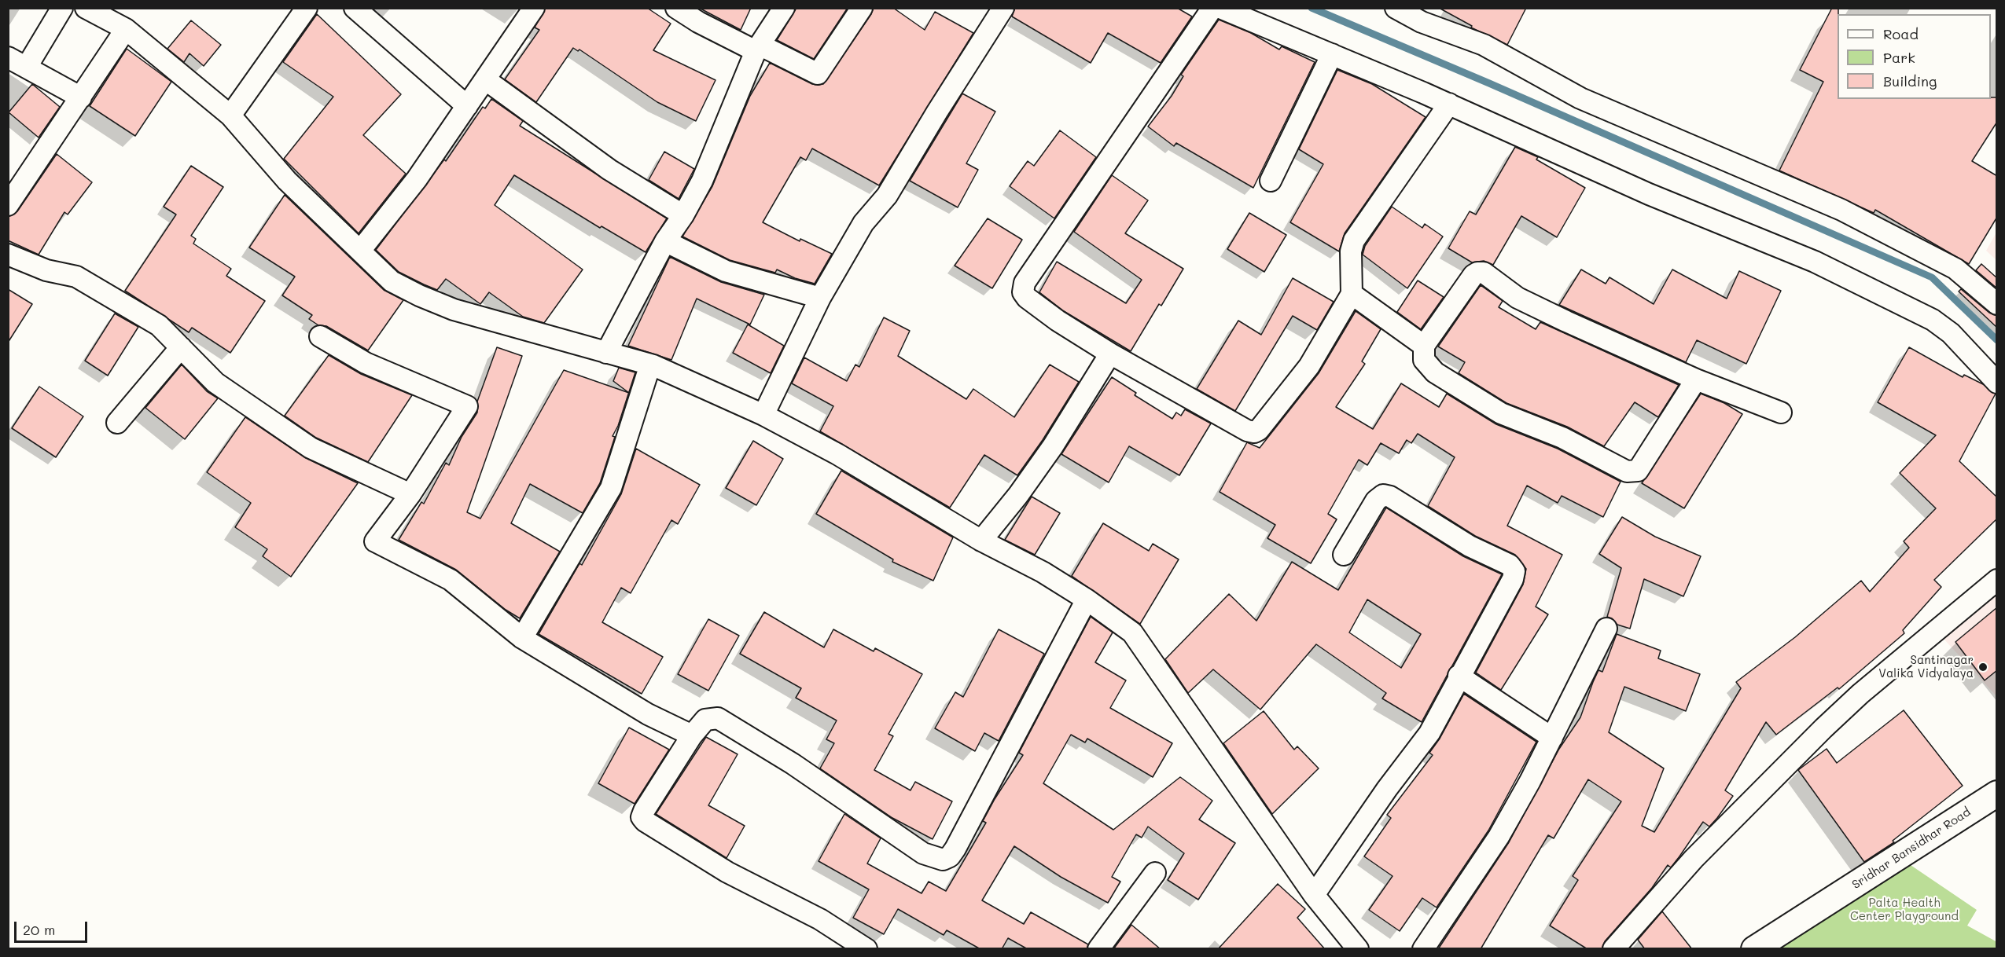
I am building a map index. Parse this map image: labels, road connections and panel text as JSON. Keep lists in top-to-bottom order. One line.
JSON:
{"streets":{"street":["Sridhar Bansidhar Road"]},"parks":["Palta Health Center Playground"],"places":["Santinagar Valika Vidyalaya"],"legend":["Road","Park","Building"],"scale_bar":"20 m"}
